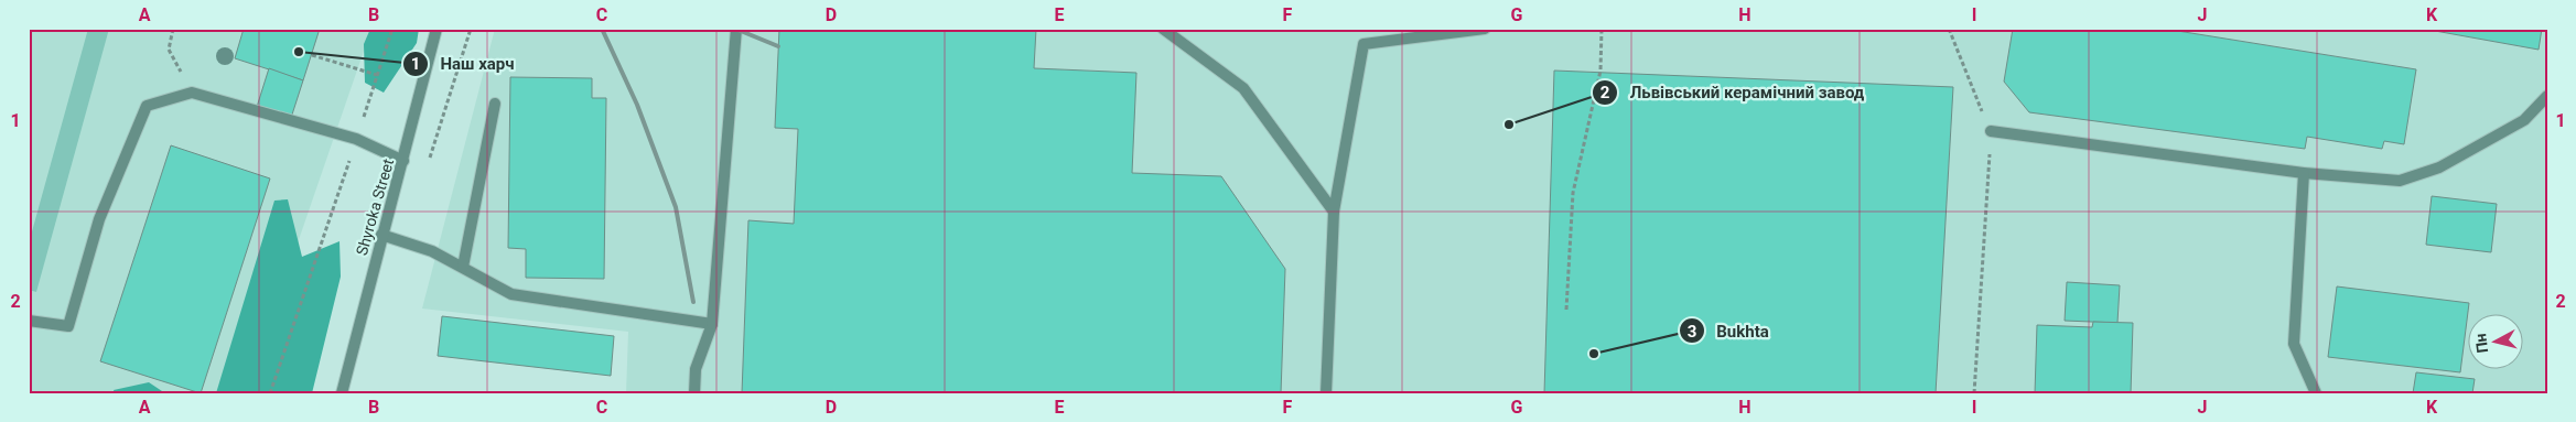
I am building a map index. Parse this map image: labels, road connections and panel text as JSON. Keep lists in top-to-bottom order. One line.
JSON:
{"streets":{"street":["Shyroka Street"]},"places":["Наш харч","Львівський керамічний завод","Bukhta"],"north":"left","grid":{"columns":["A","B","C","D","E","F","G","H","I","J","K"],"rows":["1","2"]}}
